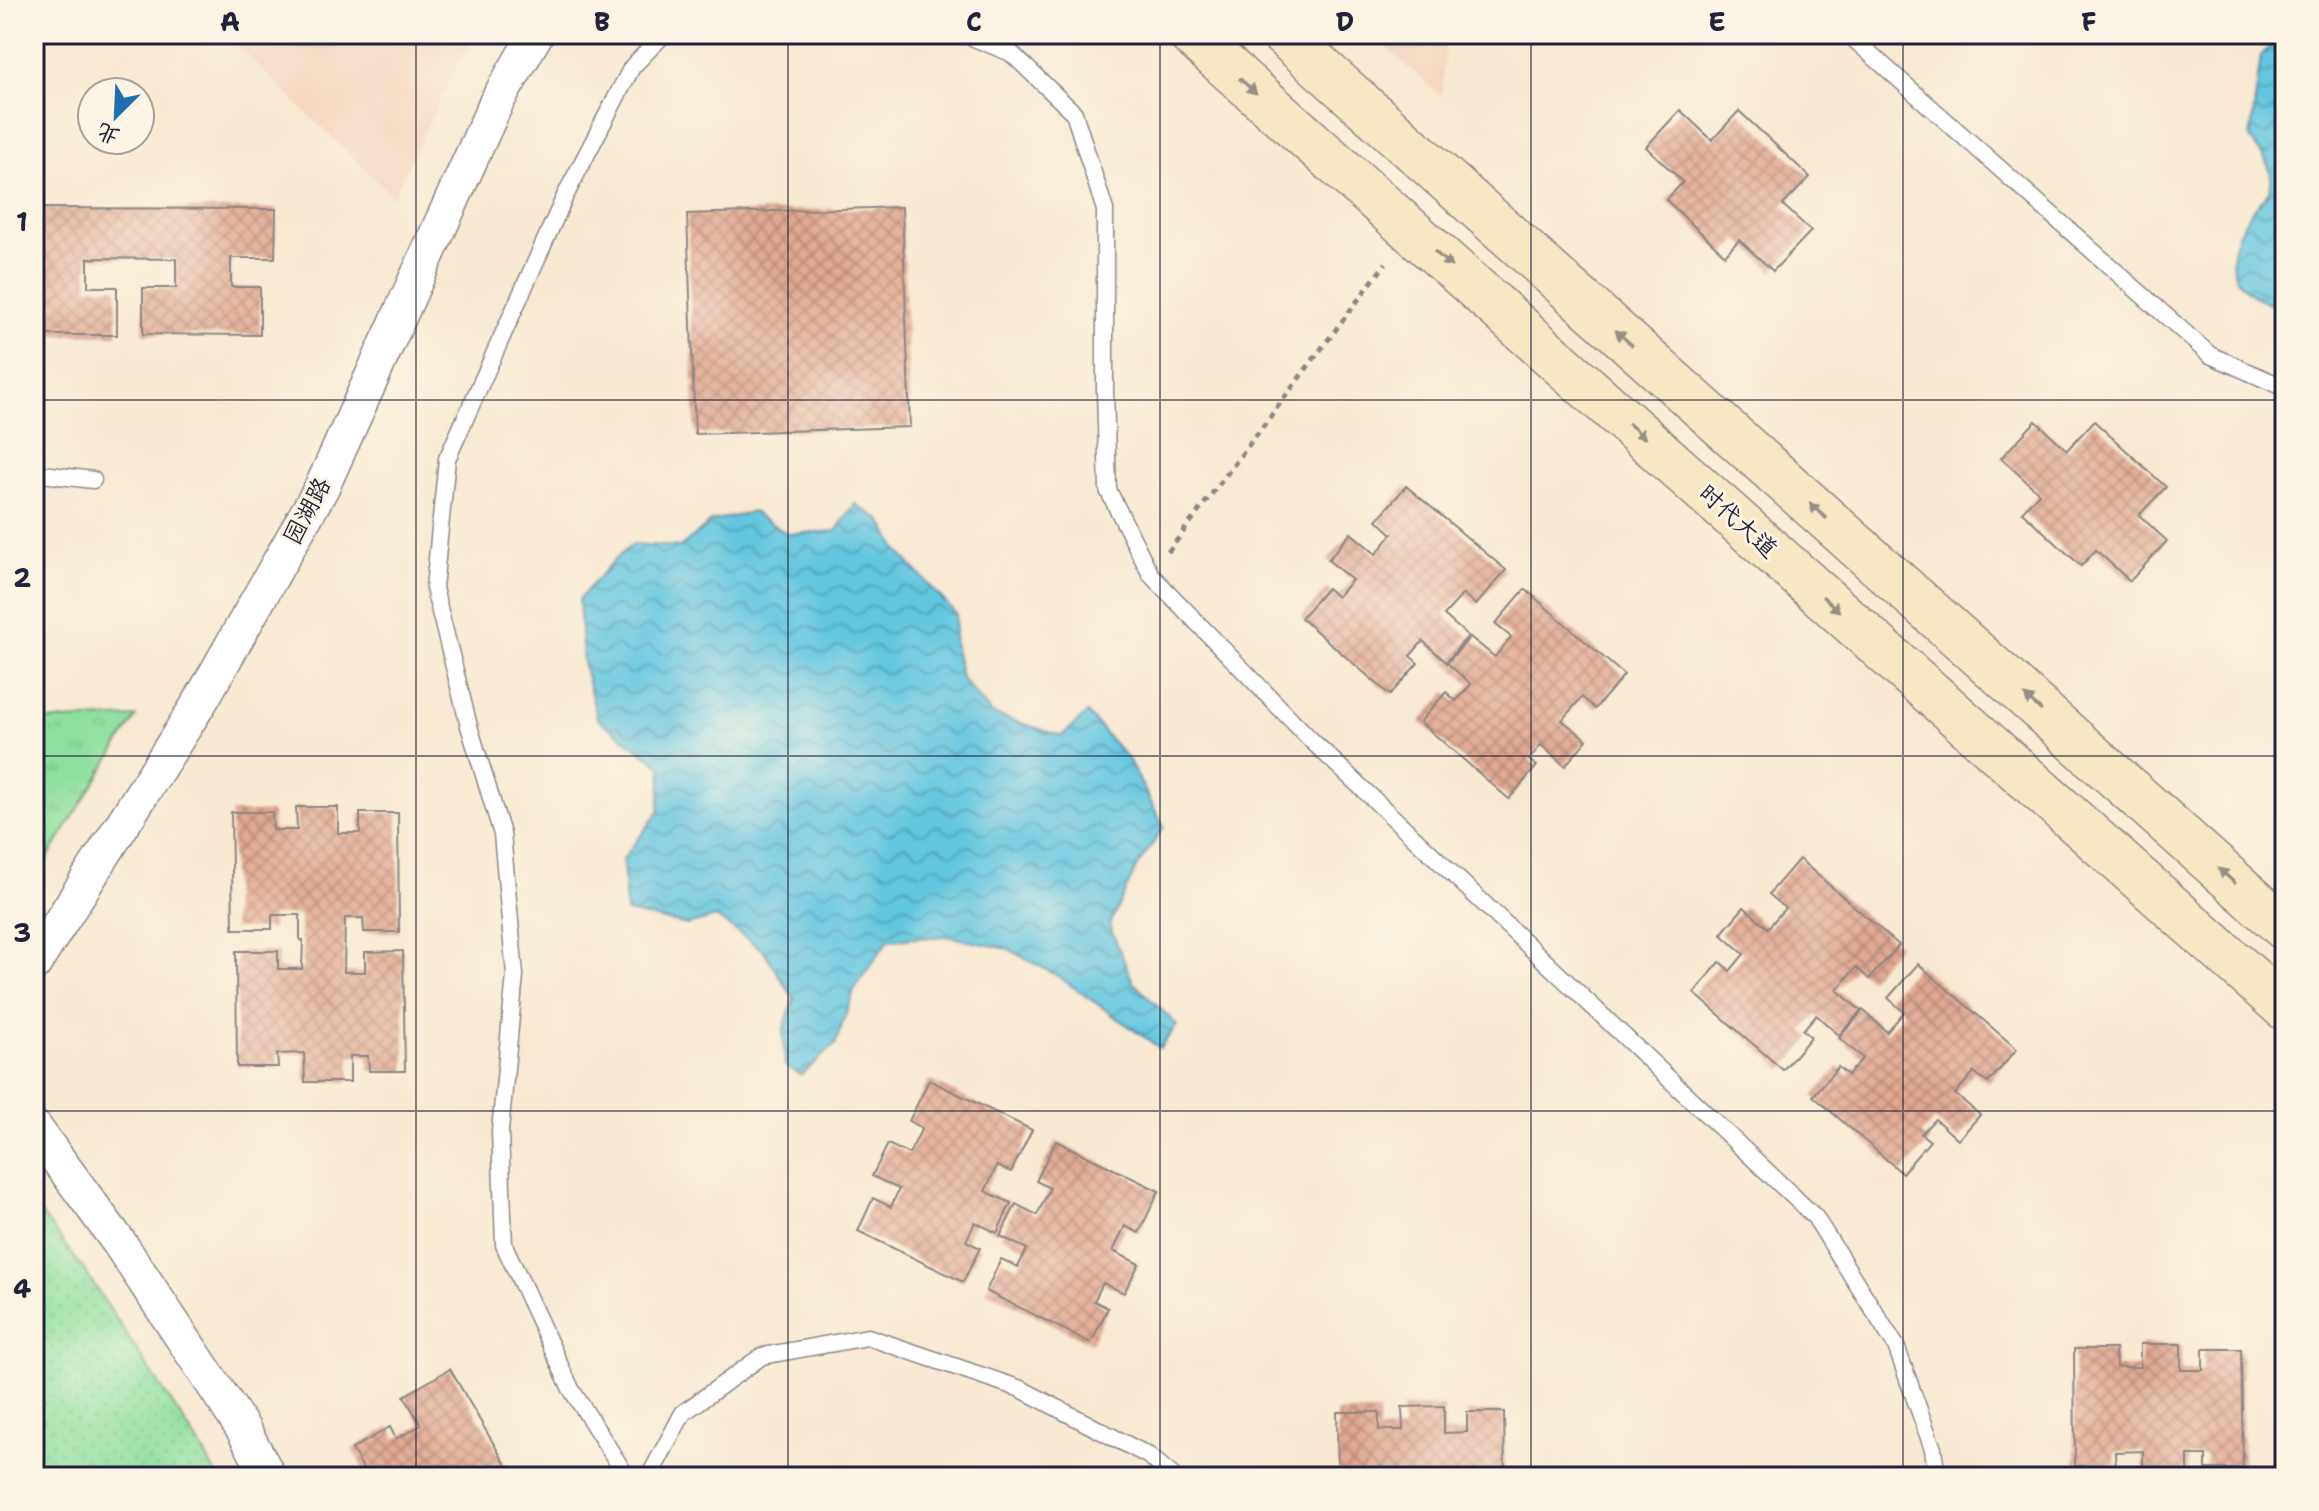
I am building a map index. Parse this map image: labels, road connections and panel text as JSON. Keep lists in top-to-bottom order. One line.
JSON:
{"streets":{"main road":["时代大道"],"street":["园湖路"]},"north":"bottom left","grid":{"columns":["A","B","C","D","E","F"],"rows":["1","2","3","4"]}}
